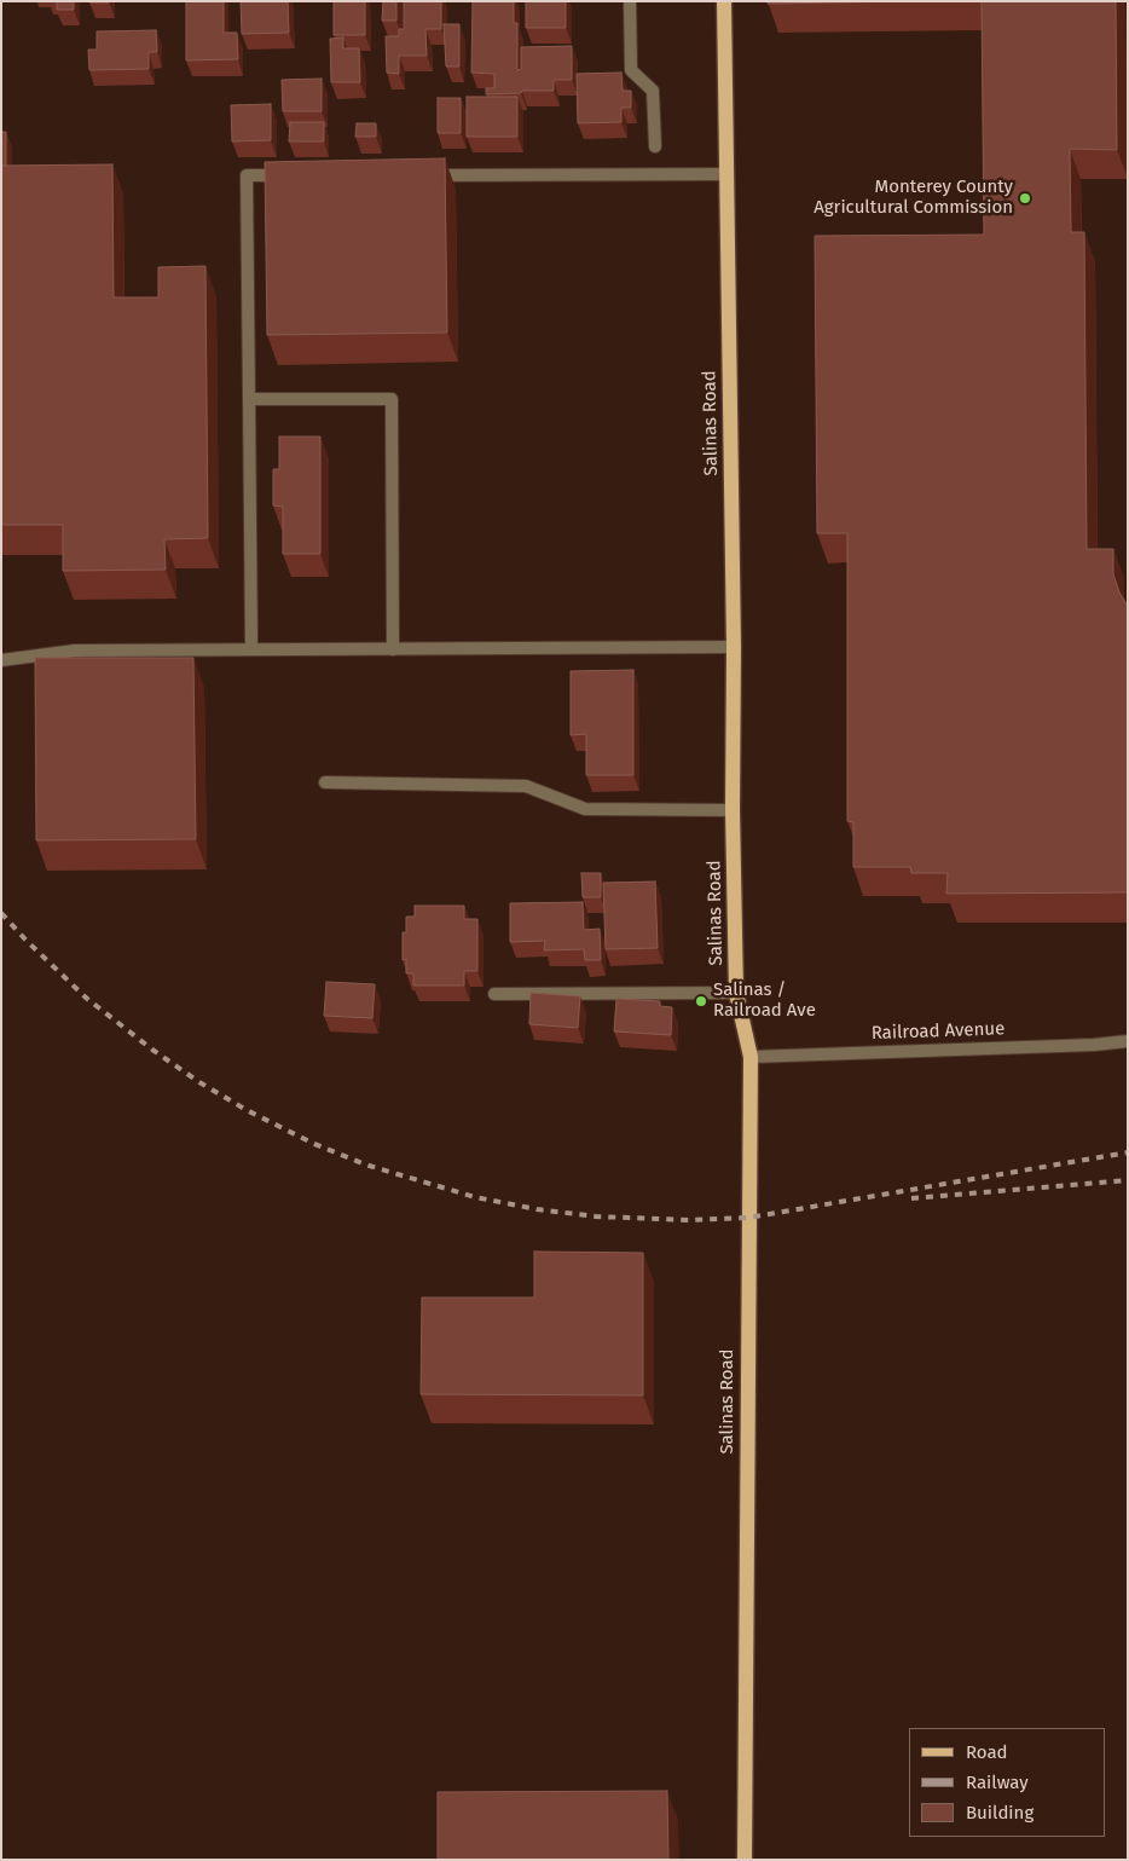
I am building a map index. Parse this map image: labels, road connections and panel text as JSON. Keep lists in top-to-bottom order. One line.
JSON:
{"streets":{"main road":["Salinas Road"],"street":["Railroad Avenue"]},"crossings":[["Salinas Road","Railroad Avenue"]],"places":["Monterey County Agricultural Commission","Salinas / Railroad Ave"],"legend":["Road","Railway","Building"]}
